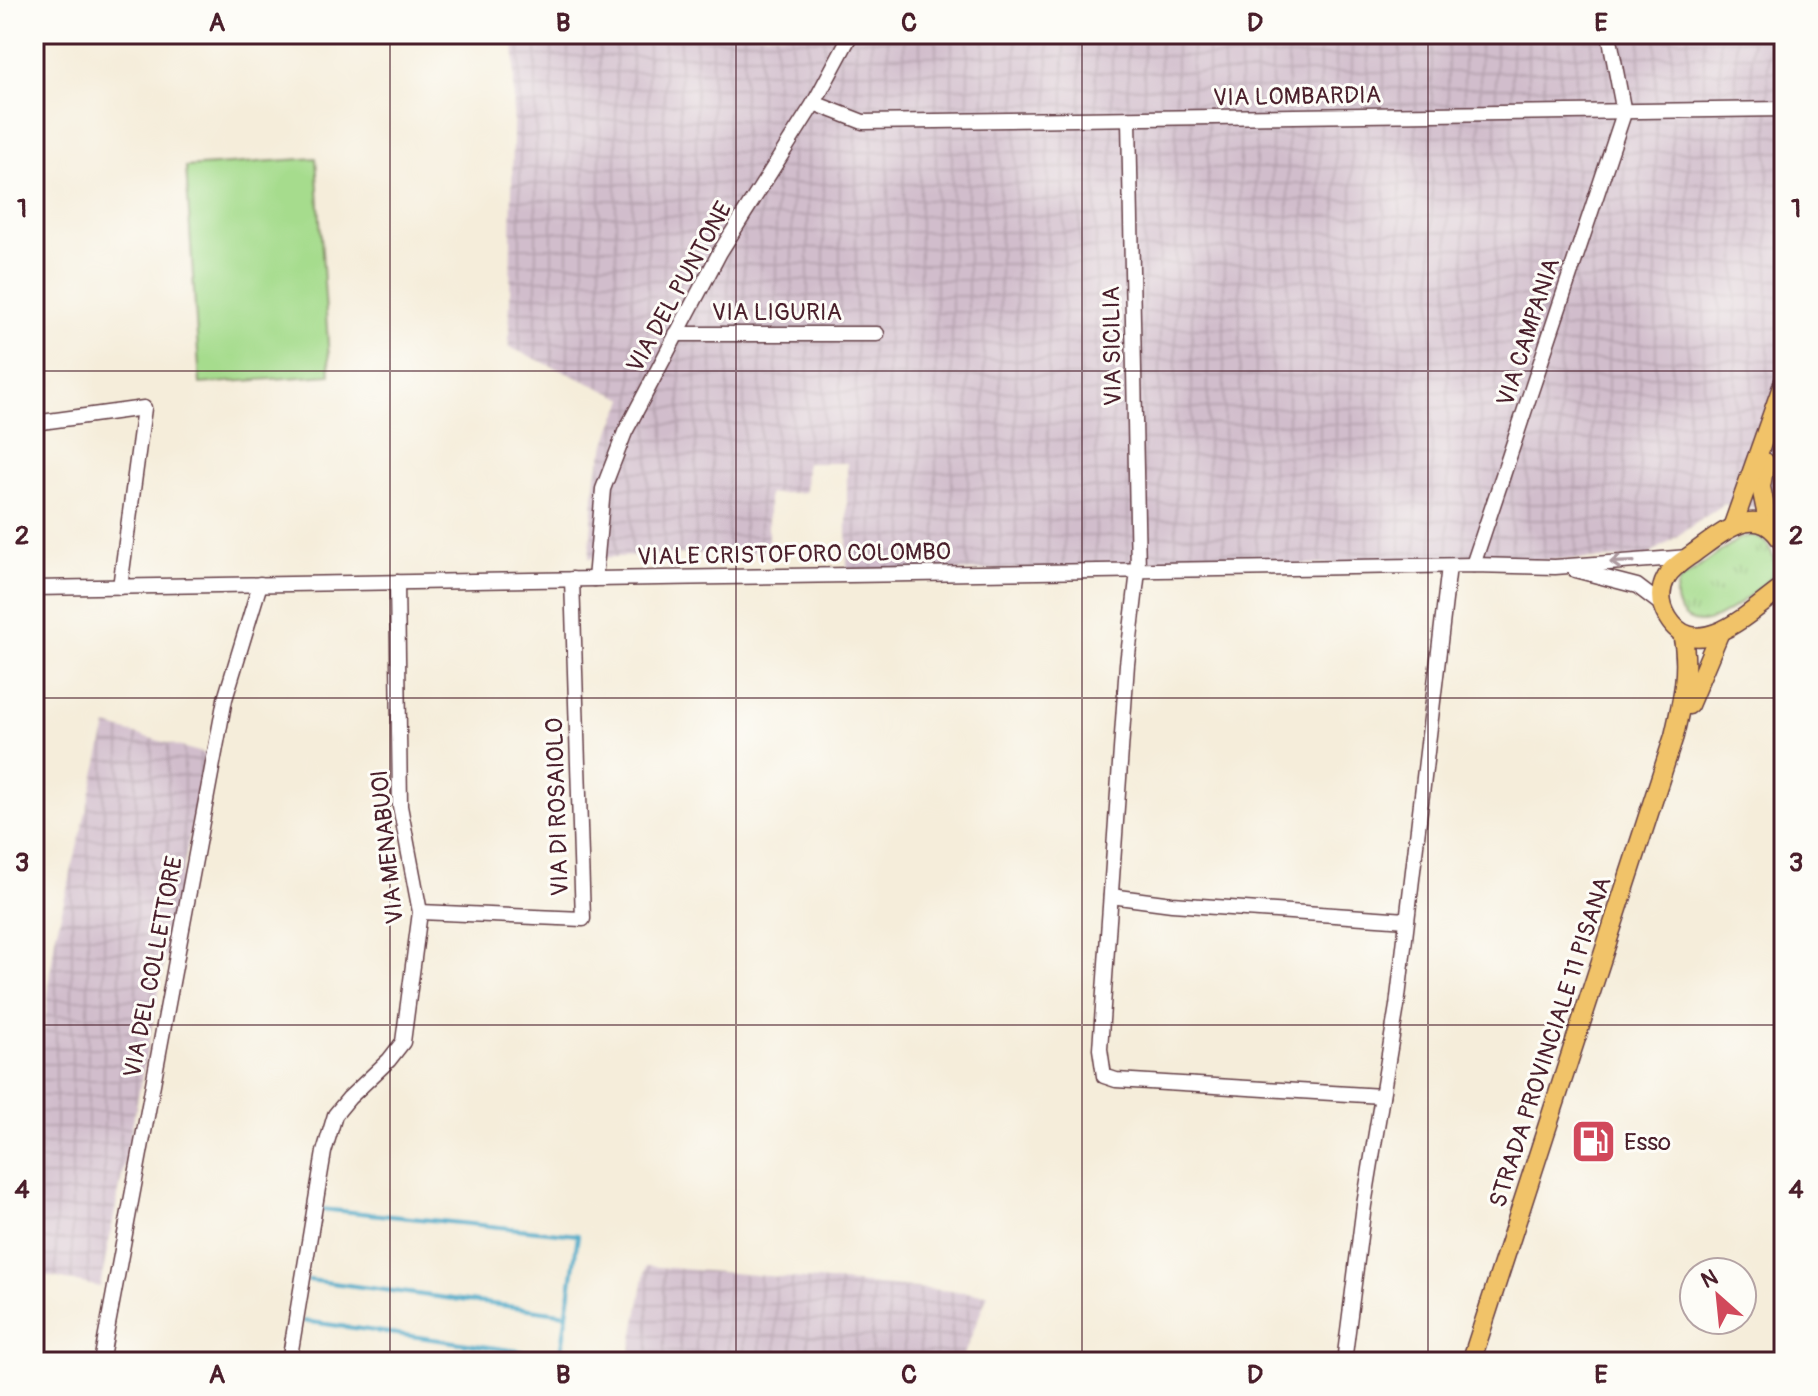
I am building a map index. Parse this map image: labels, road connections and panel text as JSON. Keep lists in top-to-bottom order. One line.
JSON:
{"streets":{"main road":["STRADA PROVINCIALE 11 PISANA"],"street":["VIA LOMBARDIA","VIA DEL PUNTONE","VIA LIGURIA","VIA CAMPANIA","VIA SICILIA","VIALE CRISTOFORO COLOMBO","VIA DI ROSAIOLO","VIA MENABUOI","VIA DEL COLLETTORE"]},"crossings":[["VIA LOMBARDIA","VIA DEL PUNTONE"],["VIA LOMBARDIA","VIA CAMPANIA"],["VIA LOMBARDIA","VIA SICILIA"],["VIA DEL PUNTONE","VIA LIGURIA"],["VIA DEL PUNTONE","VIALE CRISTOFORO COLOMBO"],["VIA CAMPANIA","VIALE CRISTOFORO COLOMBO"],["VIA SICILIA","VIALE CRISTOFORO COLOMBO"],["VIALE CRISTOFORO COLOMBO","VIA DI ROSAIOLO"],["VIALE CRISTOFORO COLOMBO","VIA MENABUOI"],["VIALE CRISTOFORO COLOMBO","VIA DEL COLLETTORE"],["VIALE CRISTOFORO COLOMBO","STRADA PROVINCIALE 11 PISANA"],["VIA DI ROSAIOLO","VIA MENABUOI"]],"places":{"fuel station":["Esso"]},"north":"top left","grid":{"columns":["A","B","C","D","E"],"rows":["1","2","3","4"]}}
